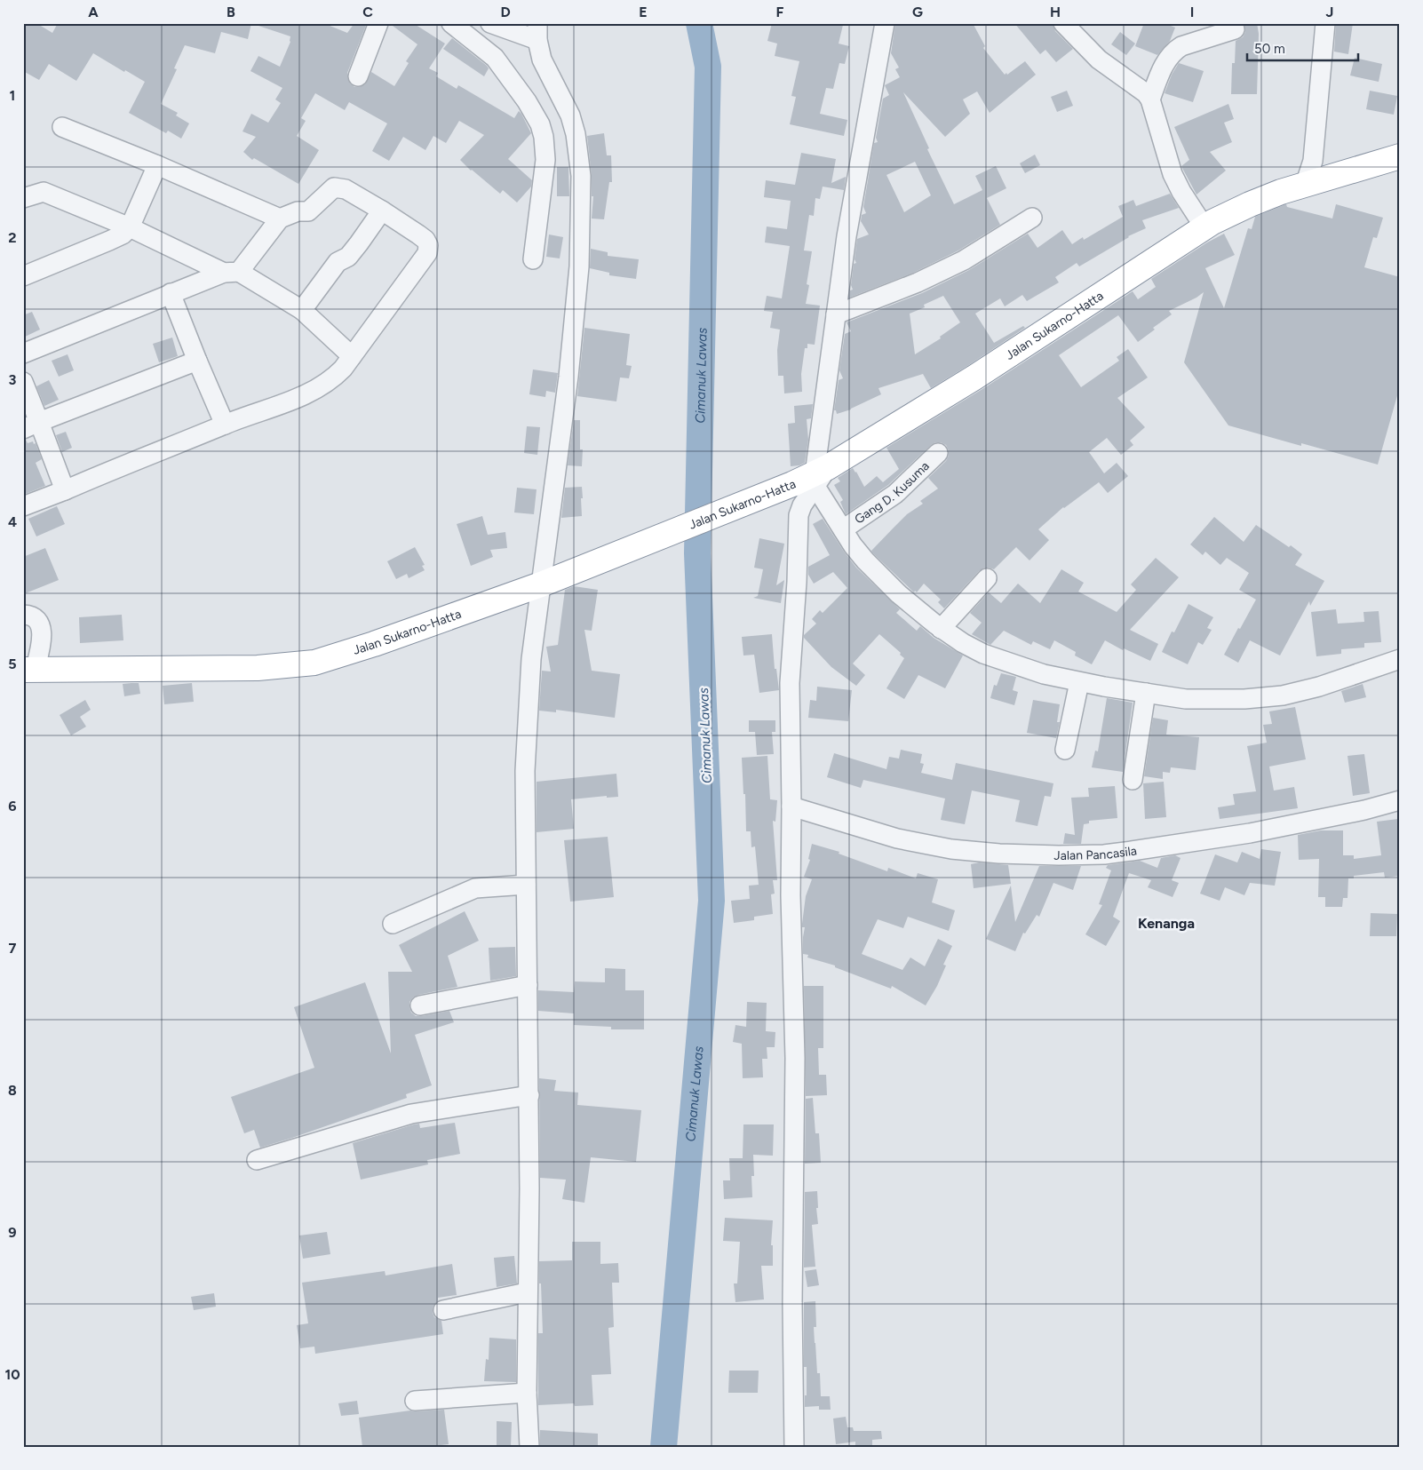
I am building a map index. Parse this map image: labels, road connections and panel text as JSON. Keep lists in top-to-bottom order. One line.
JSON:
{"streets":{"highway":["Jalan Sukarno-Hatta"],"street":["Gang D. Kusuma","Jalan Pancasila"]},"districts":["Kenanga"],"water":["Cimanuk Lawas"],"scale_bar":"50 m","grid":{"columns":["A","B","C","D","E","F","G","H","I","J"],"rows":["1","2","3","4","5","6","7","8","9","10"]}}
